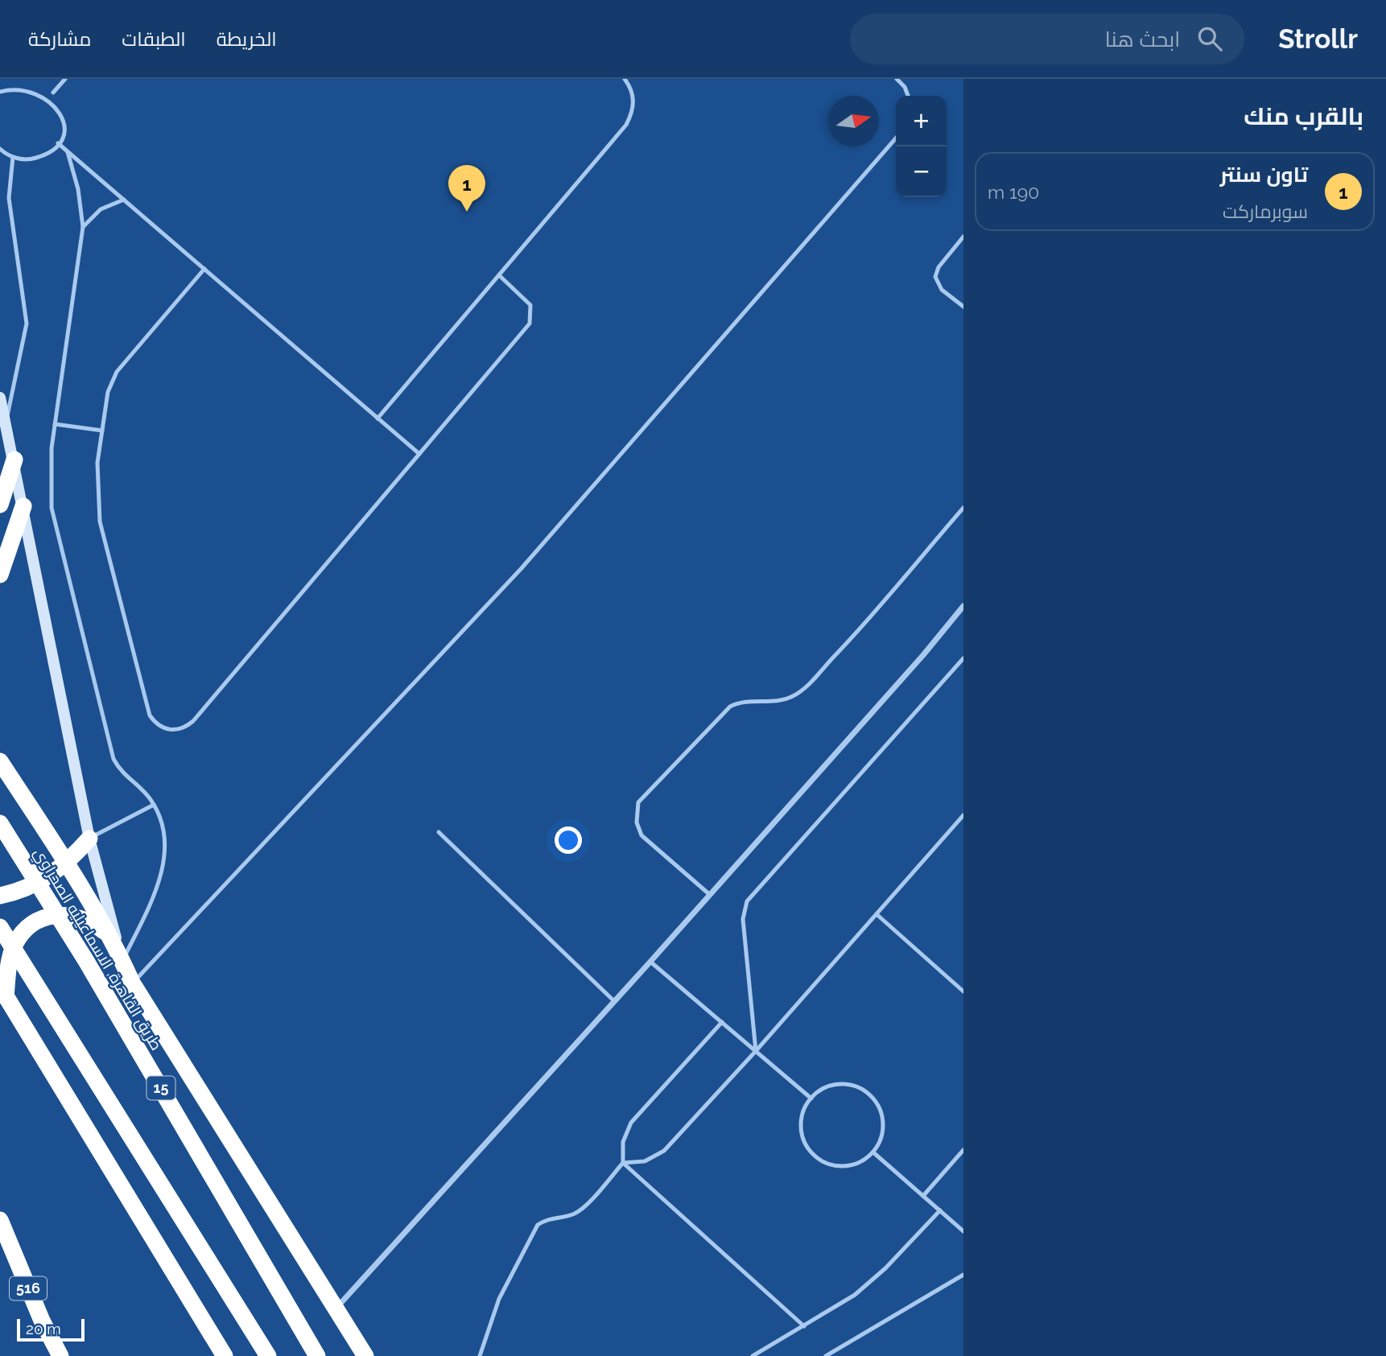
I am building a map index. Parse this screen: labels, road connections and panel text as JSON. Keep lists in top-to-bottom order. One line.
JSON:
{"streets":{"highway":["طريق القاهرة, الاسماعيليه الصحراوي","15","516"]},"scale_bar":"20 m","north":"right","page":{"header":"Strollr","search":"ابحث هنا","nav":["الخريطة","الطبقات","مشاركة"],"heading":"بالقرب منك","map_buttons":["+","−"],"list":[{"mark":"1","name":"تاون سنتر","note":"سوبرماركت","value":"190 m"}],"pins":"1","scale":"20 m"}}
